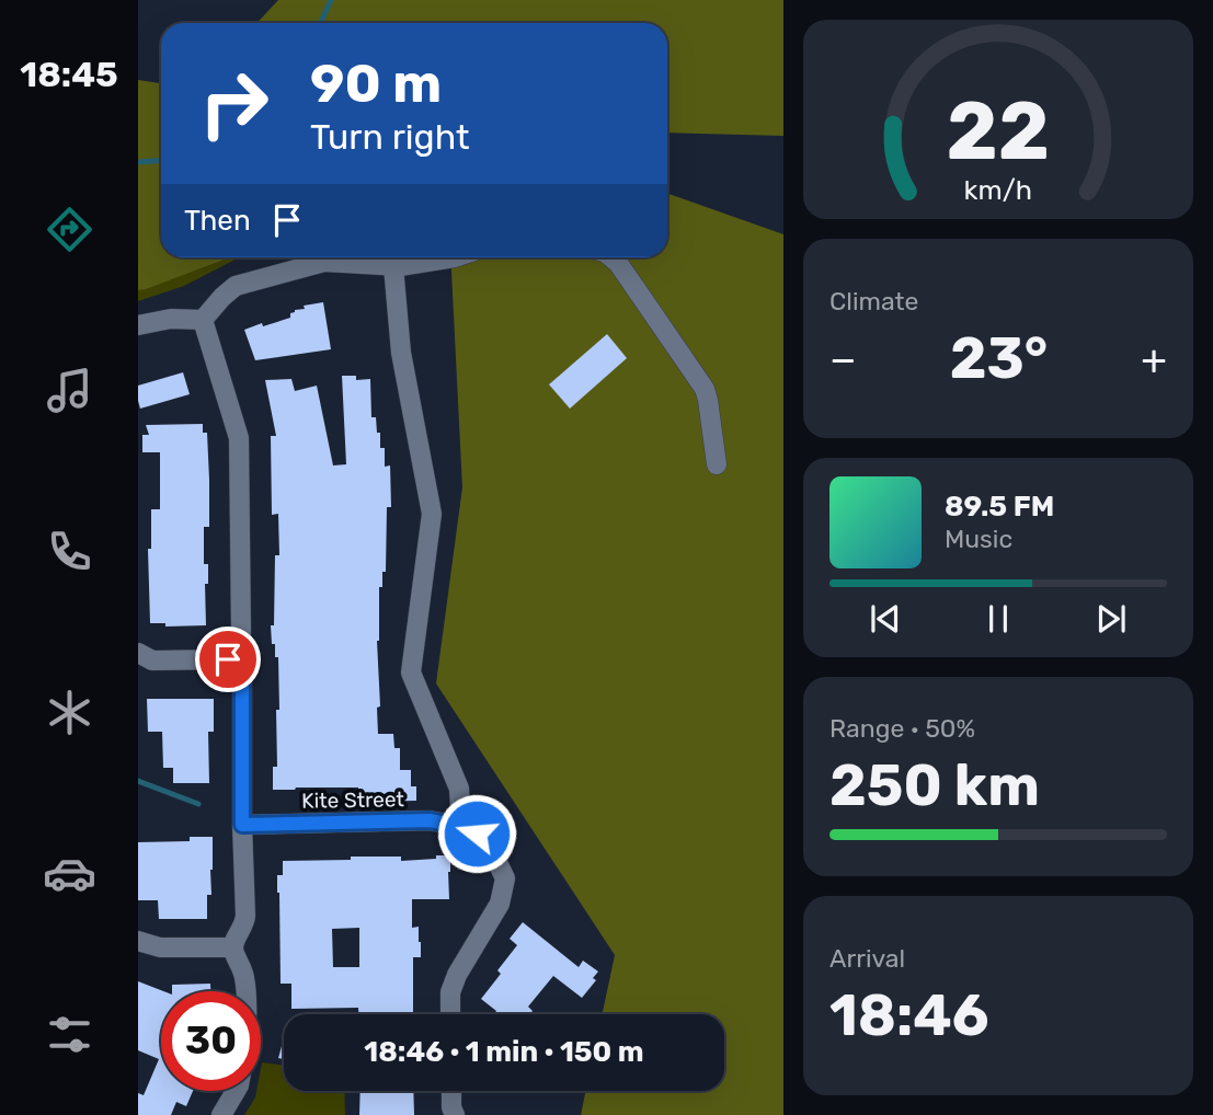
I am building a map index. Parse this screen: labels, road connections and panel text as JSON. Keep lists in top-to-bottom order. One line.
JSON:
{"streets":{"street":["Kite Street"]},"page":{"tabs":"18:45","turn":["90 m","Turn right"],"then":"Then","tile":["Climate",["Range · 50%","250 km"],["Arrival","18:46"]],"heat":["−","23°","+"],"song":["89.5 FM","Music"],"limit":"30","trip":"18:46 · 1 min · 150 m","gauge":["22","km/h"]}}
